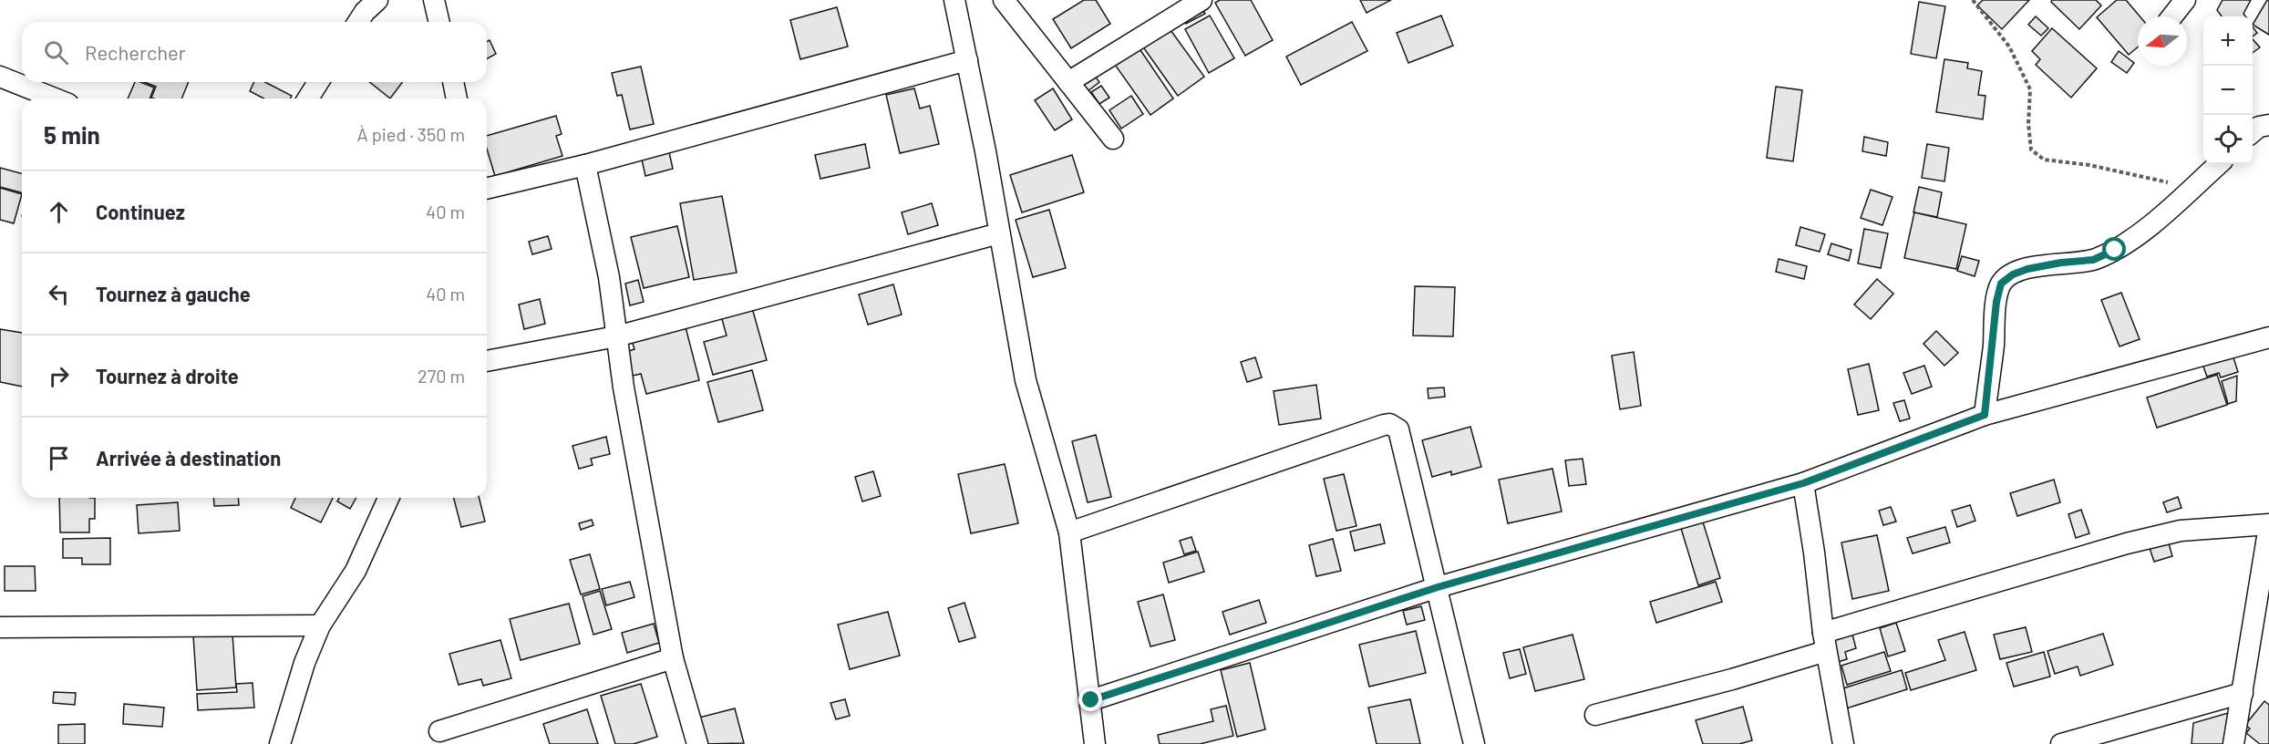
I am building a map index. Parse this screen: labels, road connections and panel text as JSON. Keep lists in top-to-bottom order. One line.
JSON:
{"north":"left","page":{"map_buttons":["+","−"],"search":"Rechercher","heading":["5 min","À pied · 350 m"],"list":[["Continuez","40 m"],["Tournez à gauche","40 m"],["Tournez à droite","270 m"],"Arrivée à destination"]}}
